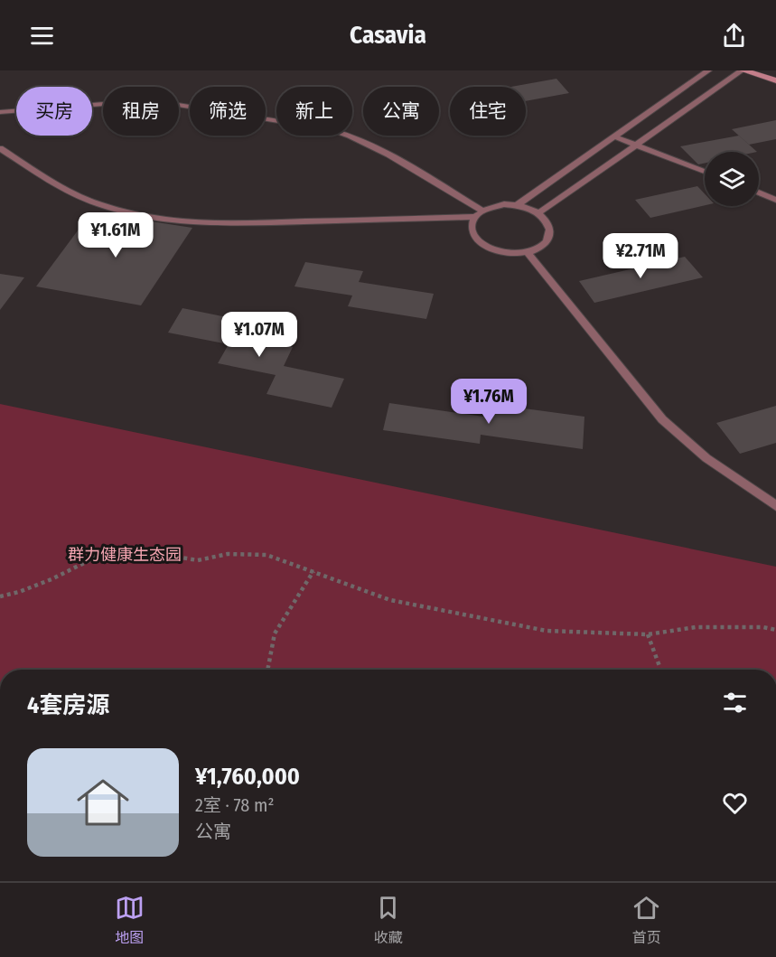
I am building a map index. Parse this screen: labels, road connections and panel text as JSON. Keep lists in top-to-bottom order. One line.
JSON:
{"parks":["群力健康生态园"],"page":{"header":"Casavia","chip":["买房","租房","筛选","新上","公寓","住宅"],"price":["¥1.61M","¥2.71M","¥1.07M","¥1.76M"],"heading":"4套房源","list":[{"name":"¥1,760,000","note":"2室 · 78 m² · 公寓"}],"tabs":["地图","收藏","首页"]}}
